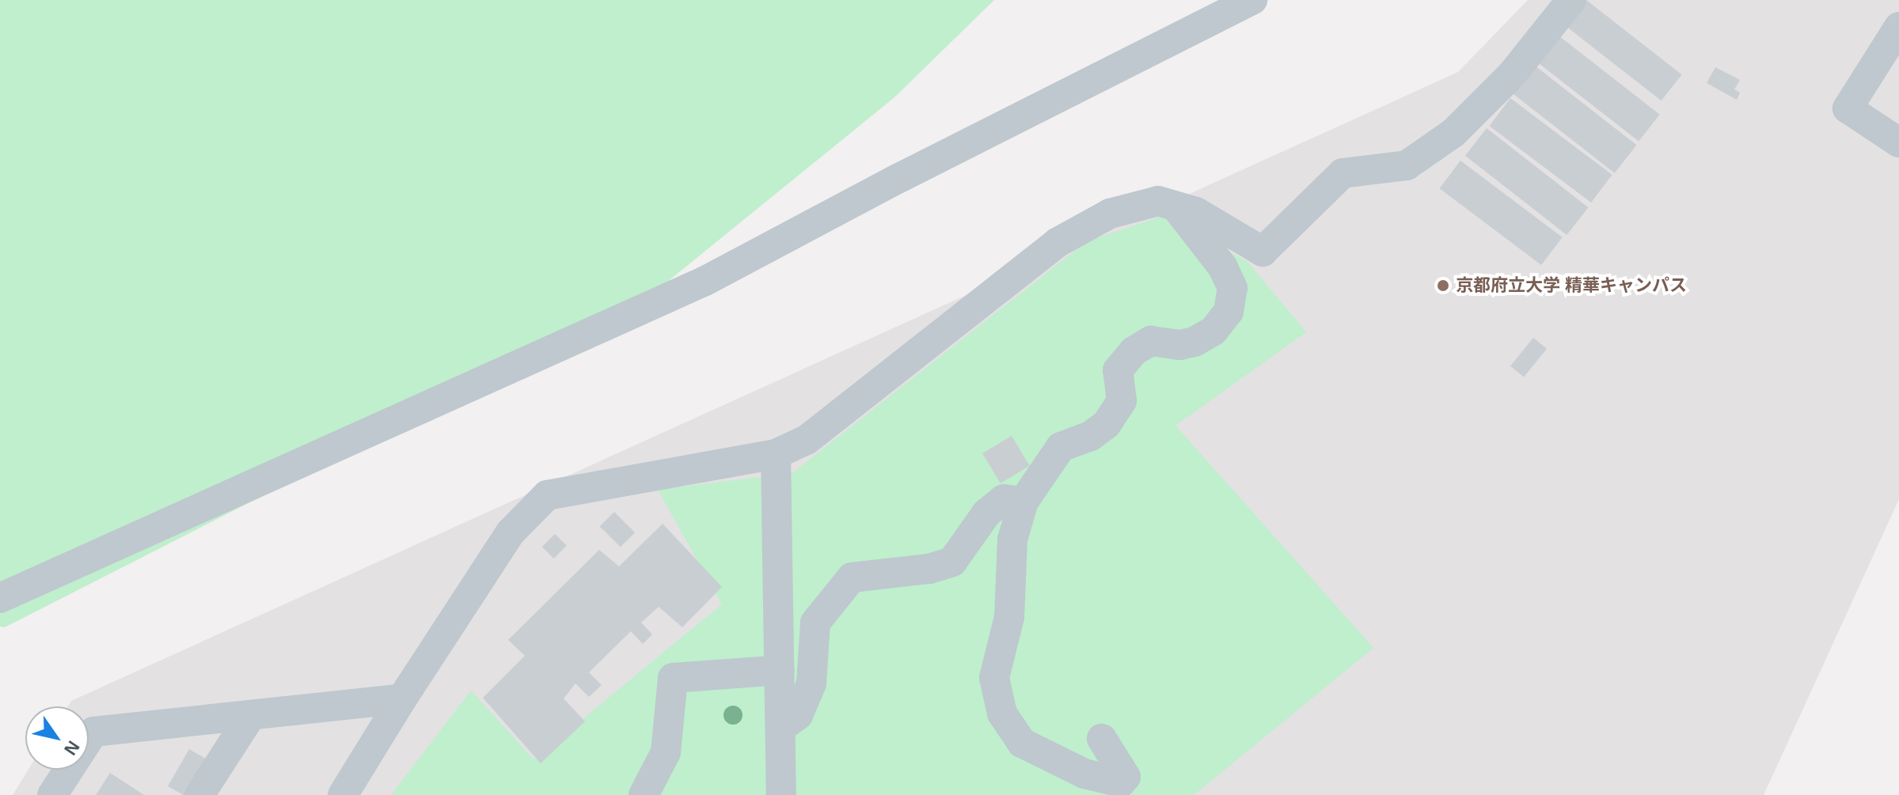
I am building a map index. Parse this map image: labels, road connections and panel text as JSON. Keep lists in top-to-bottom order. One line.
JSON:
{"places":["京都府立大学 精華キャンパス"],"north":"bottom right"}
